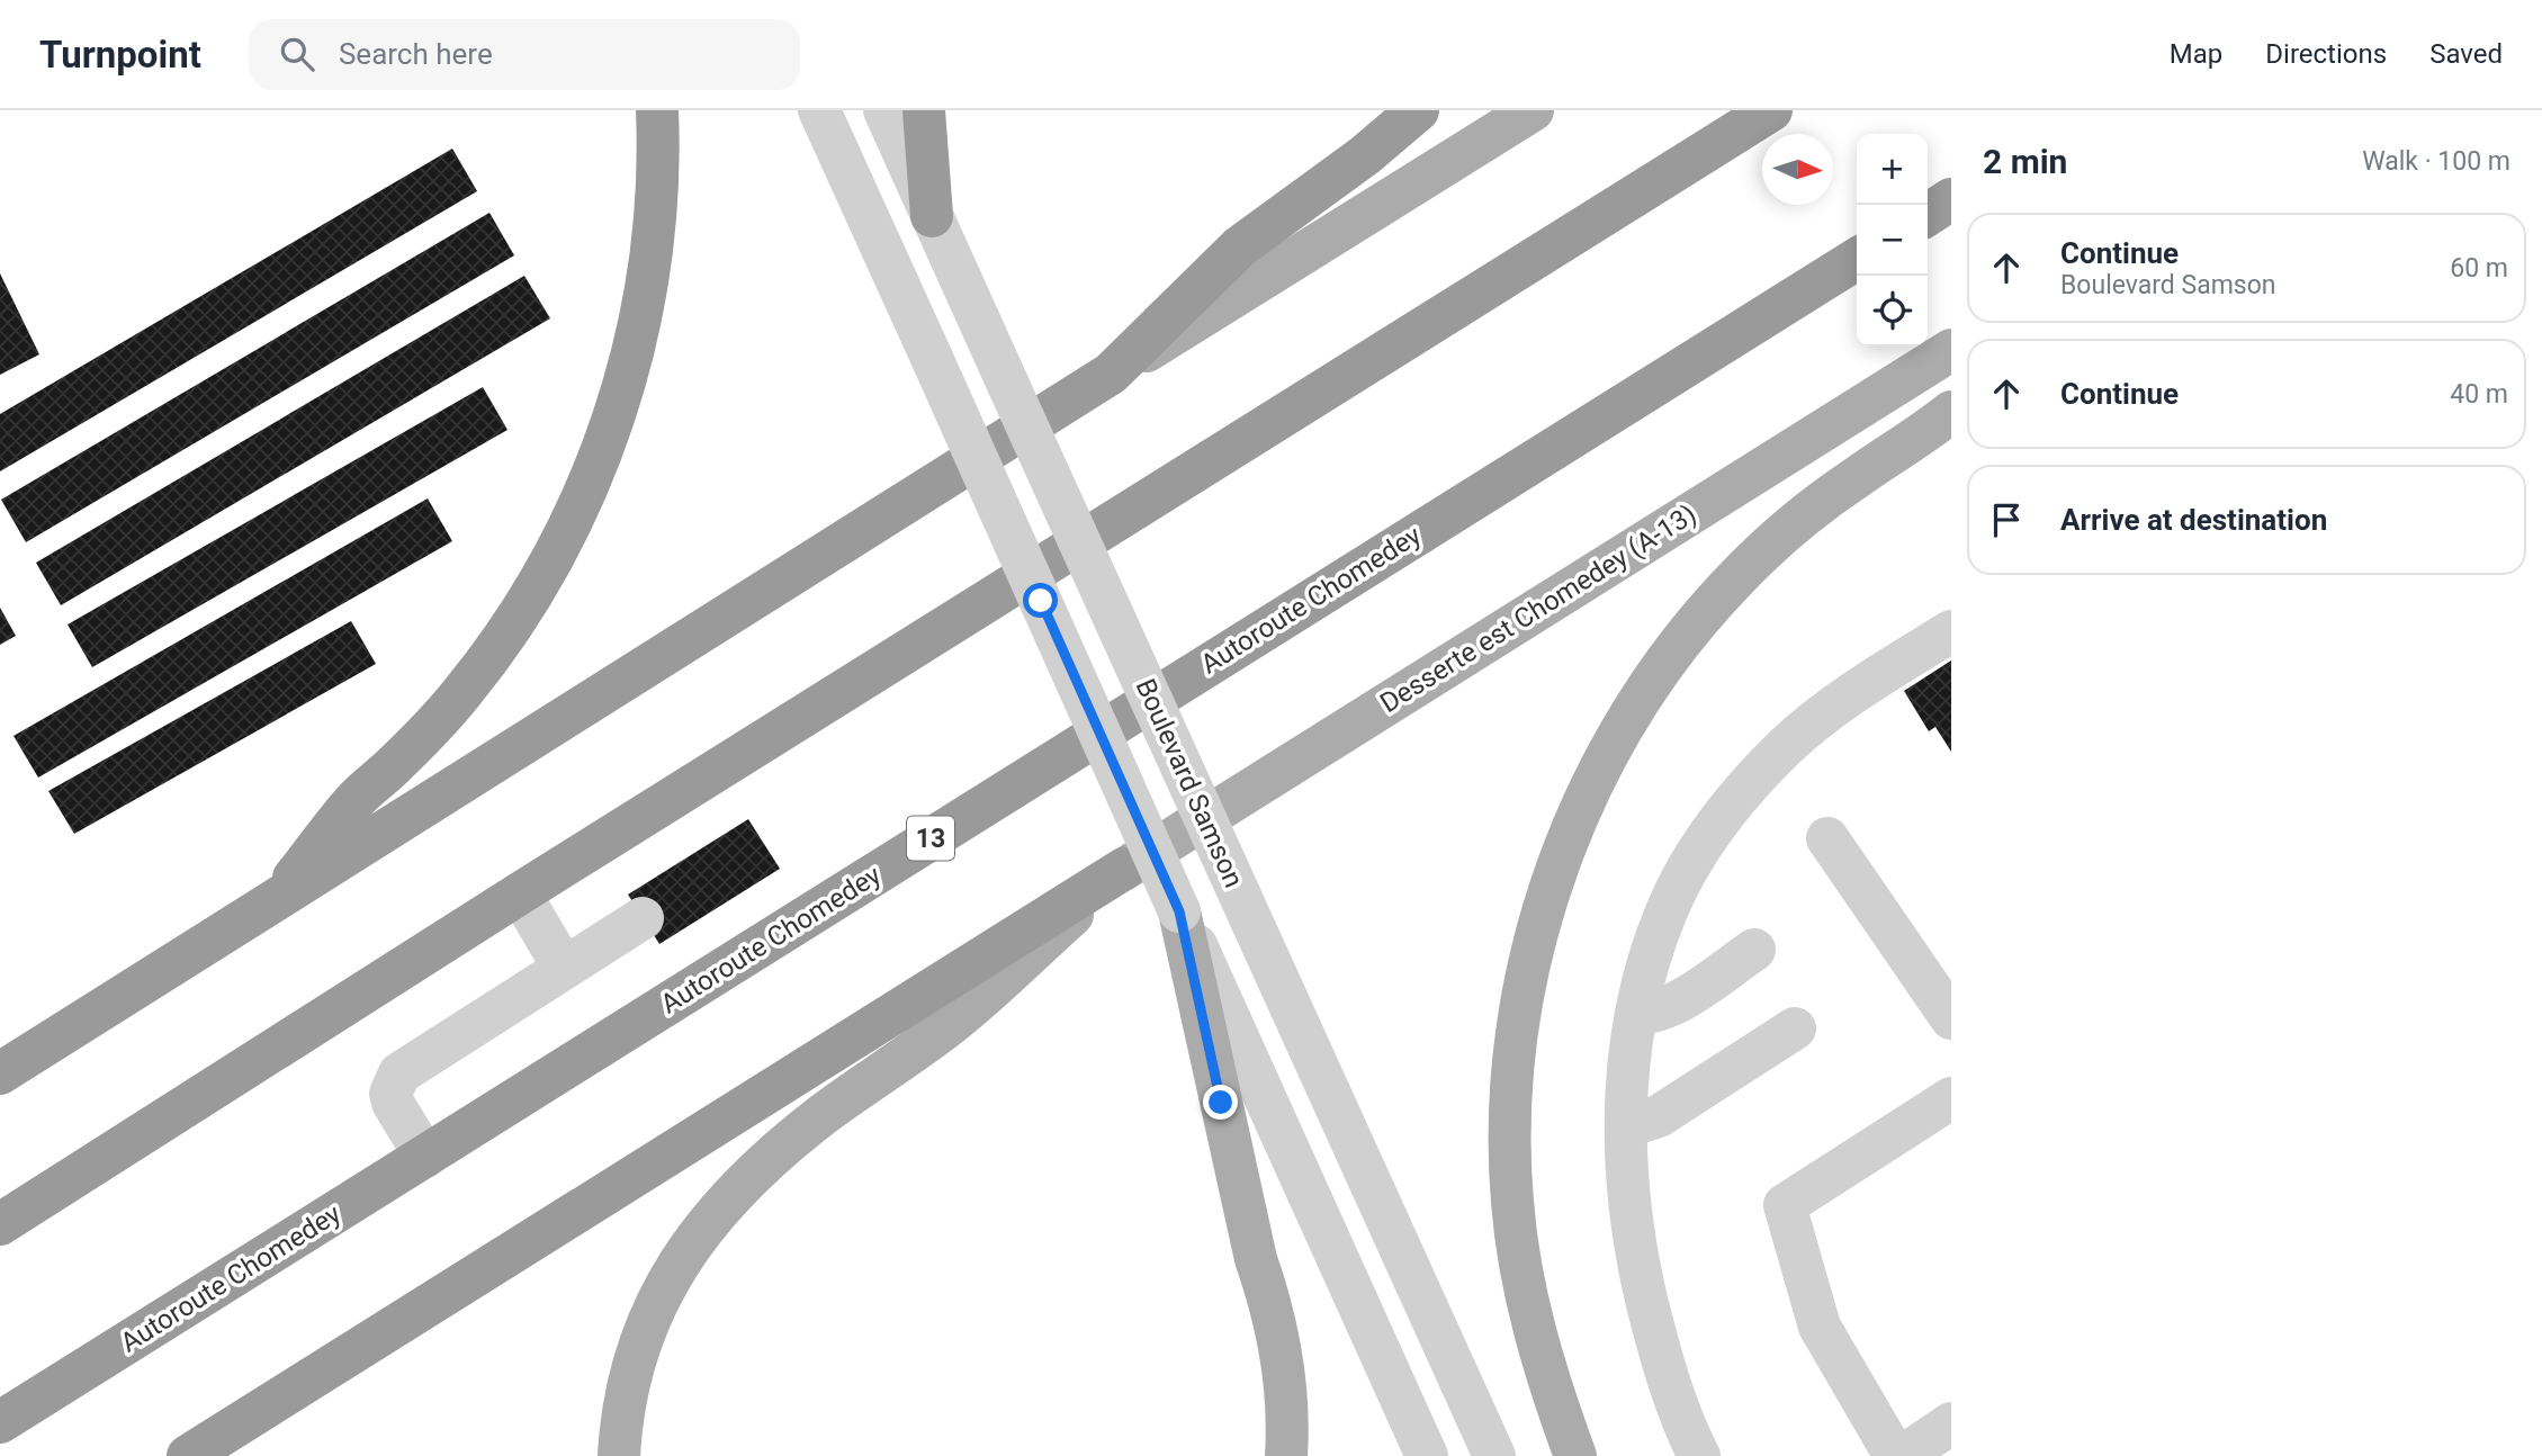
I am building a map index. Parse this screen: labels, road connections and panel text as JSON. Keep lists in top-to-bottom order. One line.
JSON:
{"streets":{"highway":["Autoroute Chomedey","13"],"main road":["Desserte est Chomedey (A-13)"],"street":["Boulevard Samson"]},"north":"right","page":{"header":"Turnpoint","search":"Search here","nav":["Map","Directions","Saved"],"heading":["2 min","Walk · 100 m"],"map_buttons":["+","−"],"list":[["Continue","Boulevard Samson","60 m"],["Continue","40 m"],"Arrive at destination"]}}
